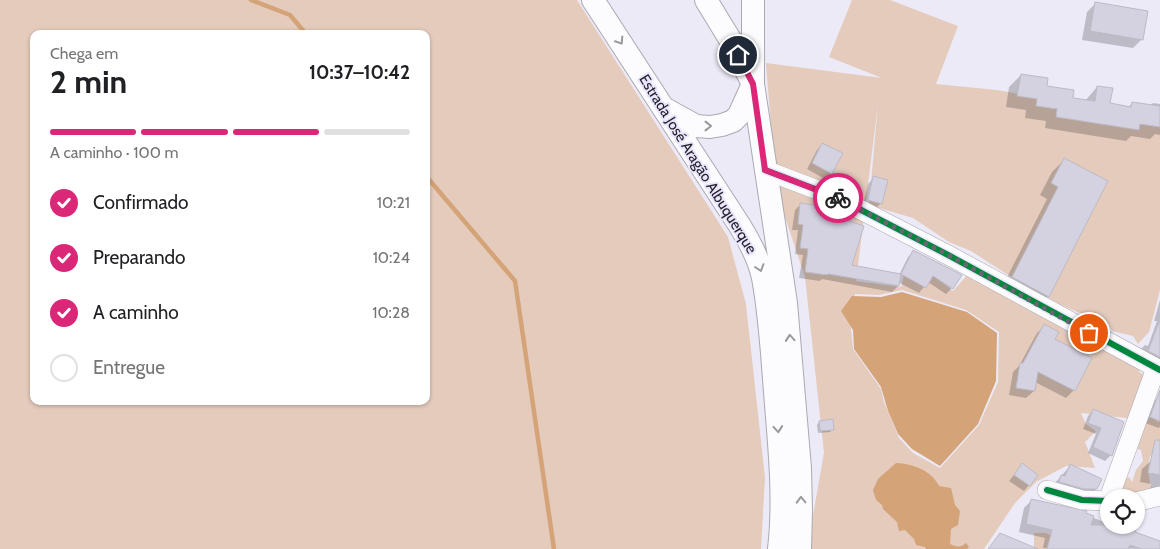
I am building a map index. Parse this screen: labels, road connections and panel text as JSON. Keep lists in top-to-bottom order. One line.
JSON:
{"streets":{"main road":["Estrada José Aragão Albuquerque"]},"page":{"heading":["2 min","Chega em","10:37–10:42"],"bar":"A caminho · 100 m","list":[["Confirmado","10:21"],["Preparando","10:24"],["A caminho","10:28"],"Entregue"]}}
